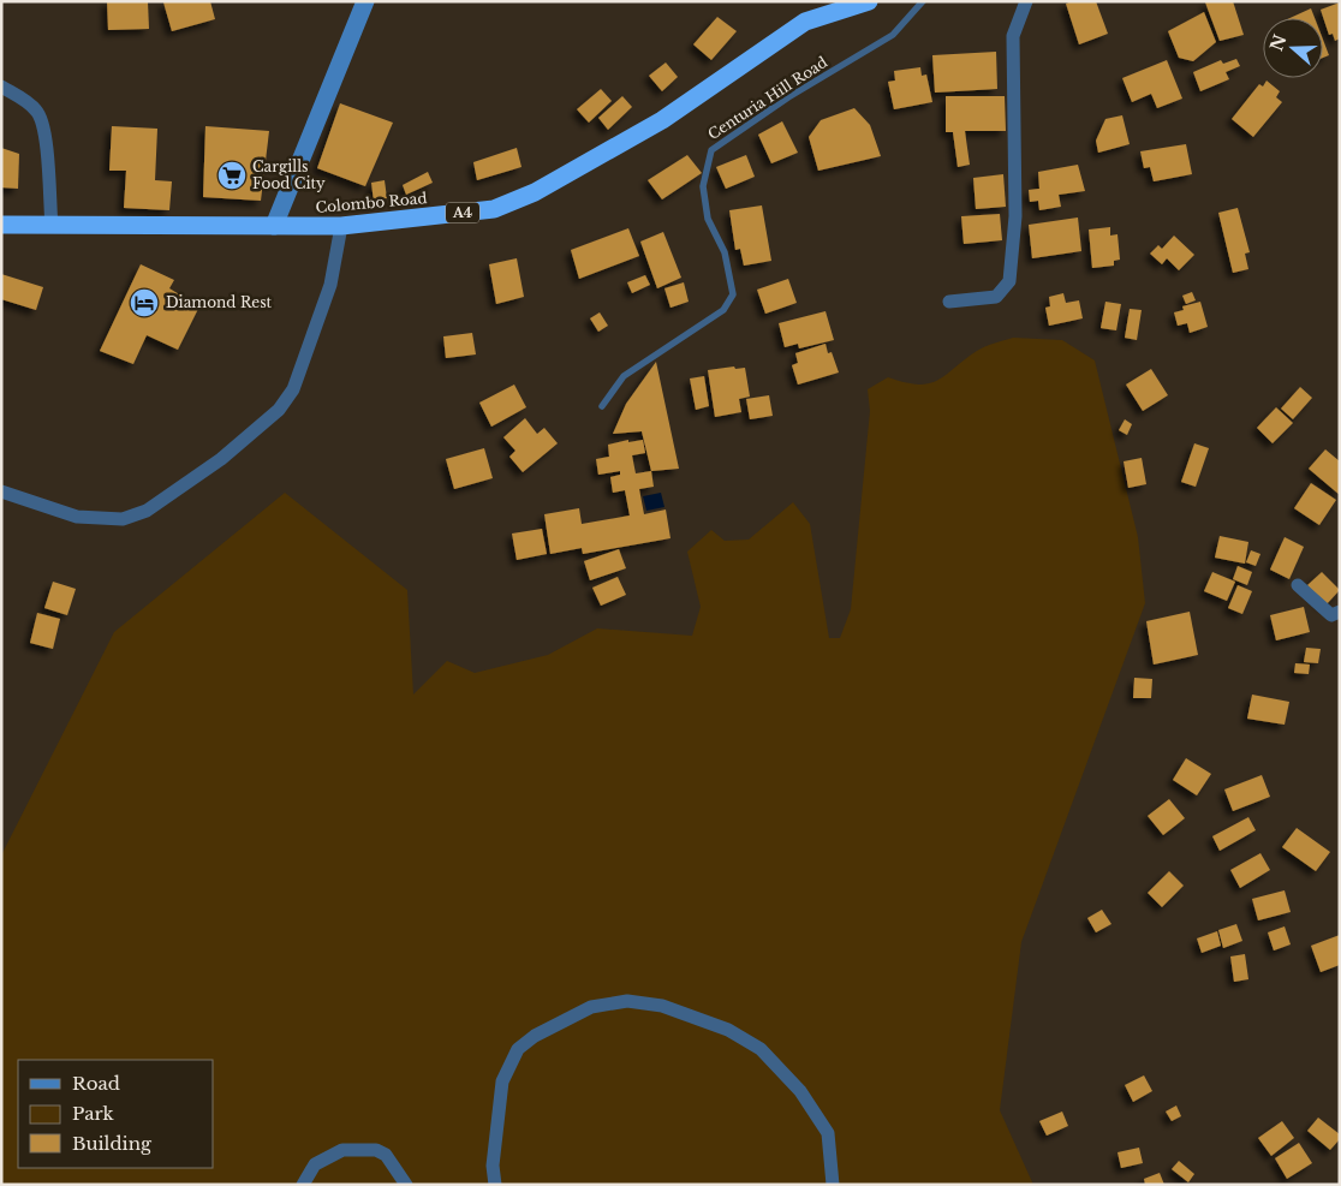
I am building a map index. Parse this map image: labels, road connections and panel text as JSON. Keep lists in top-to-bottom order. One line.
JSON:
{"streets":{"highway":["Colombo Road","A4"],"lane":["Centuria Hill Road"]},"places":{"supermarket":["Cargills Food City"],"hotel":["Diamond Rest"]},"legend":["Road","Park","Building"],"north":"left"}
